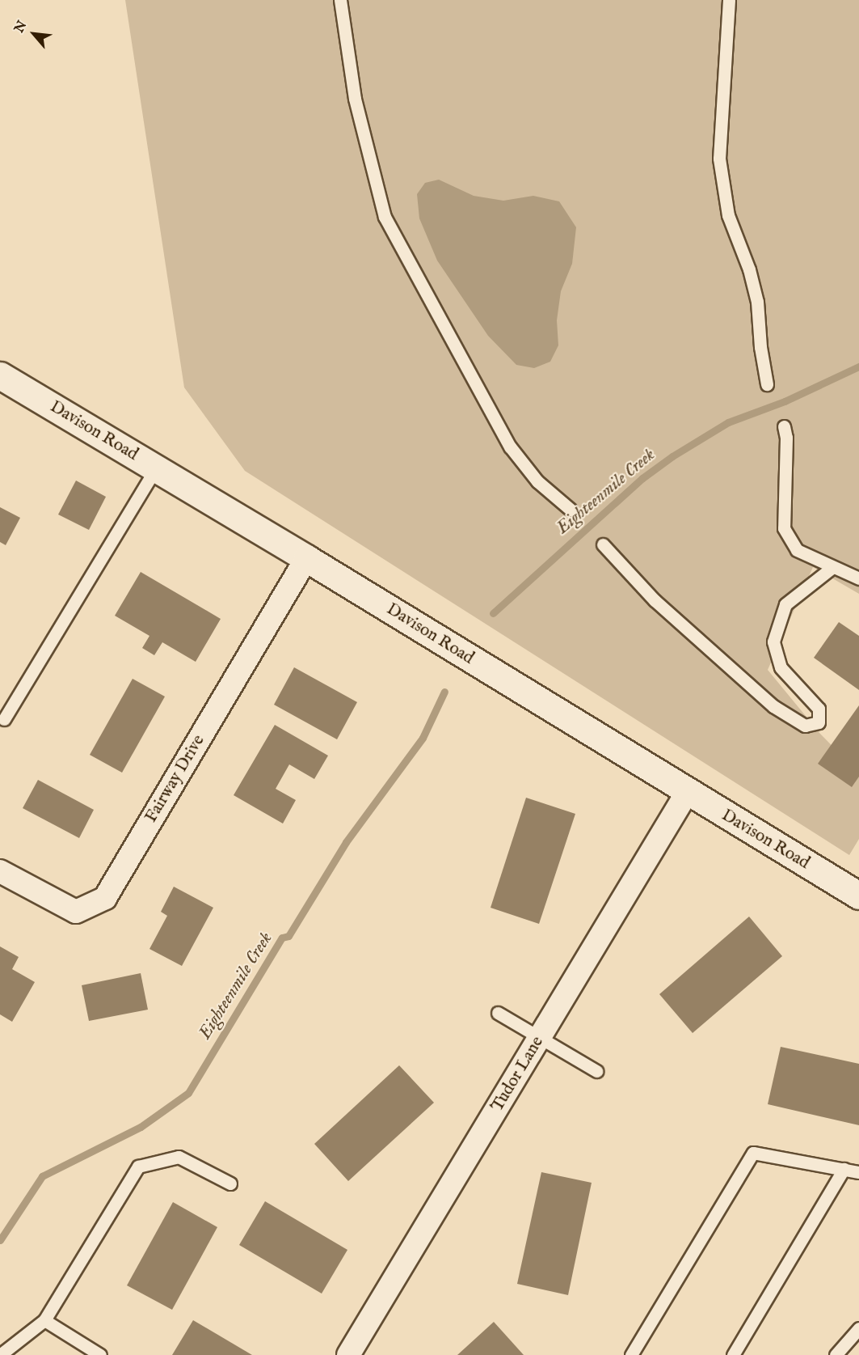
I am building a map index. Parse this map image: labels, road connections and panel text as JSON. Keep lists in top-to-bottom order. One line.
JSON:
{"streets":{"street":["Davison Road","Fairway Drive","Tudor Lane"]},"crossings":[["Davison Road","Fairway Drive"],["Davison Road","Tudor Lane"]],"water":["Eighteenmile Creek"],"north":"top left"}
